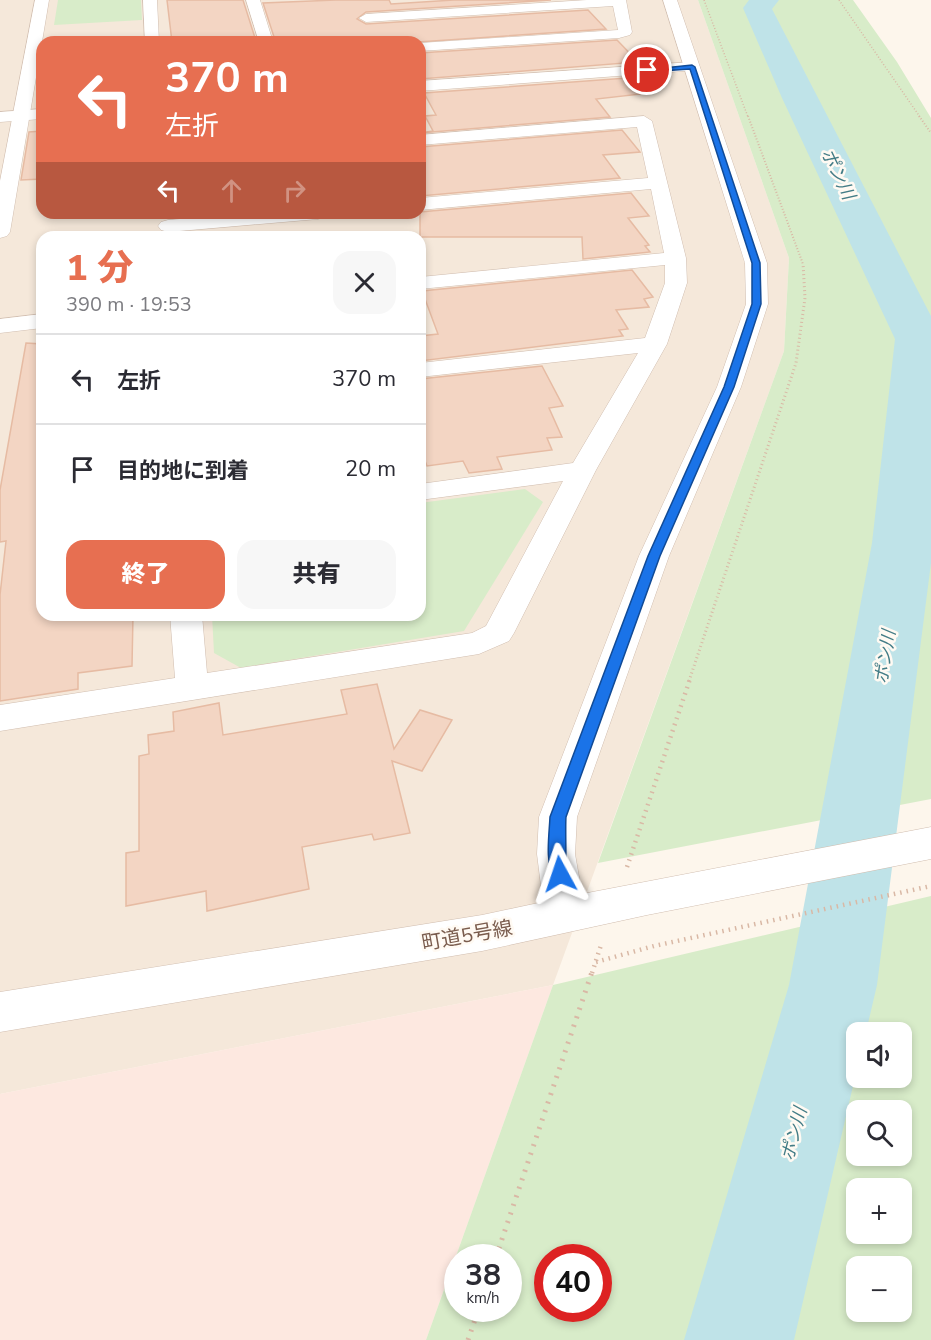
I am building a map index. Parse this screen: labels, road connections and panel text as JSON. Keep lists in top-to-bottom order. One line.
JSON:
{"streets":{"street":["町道5号線"]},"water":["ポン川"],"page":{"turn":["370 m","左折"],"heading":["1 分","390 m · 19:53"],"list":[{"name":"左折","value":"370 m"},{"name":"目的地に到着","value":"20 m"}],"buttons":["終了","共有"],"map_buttons":["+","−"],"speed":"38 km/h","limit":"40"}}
